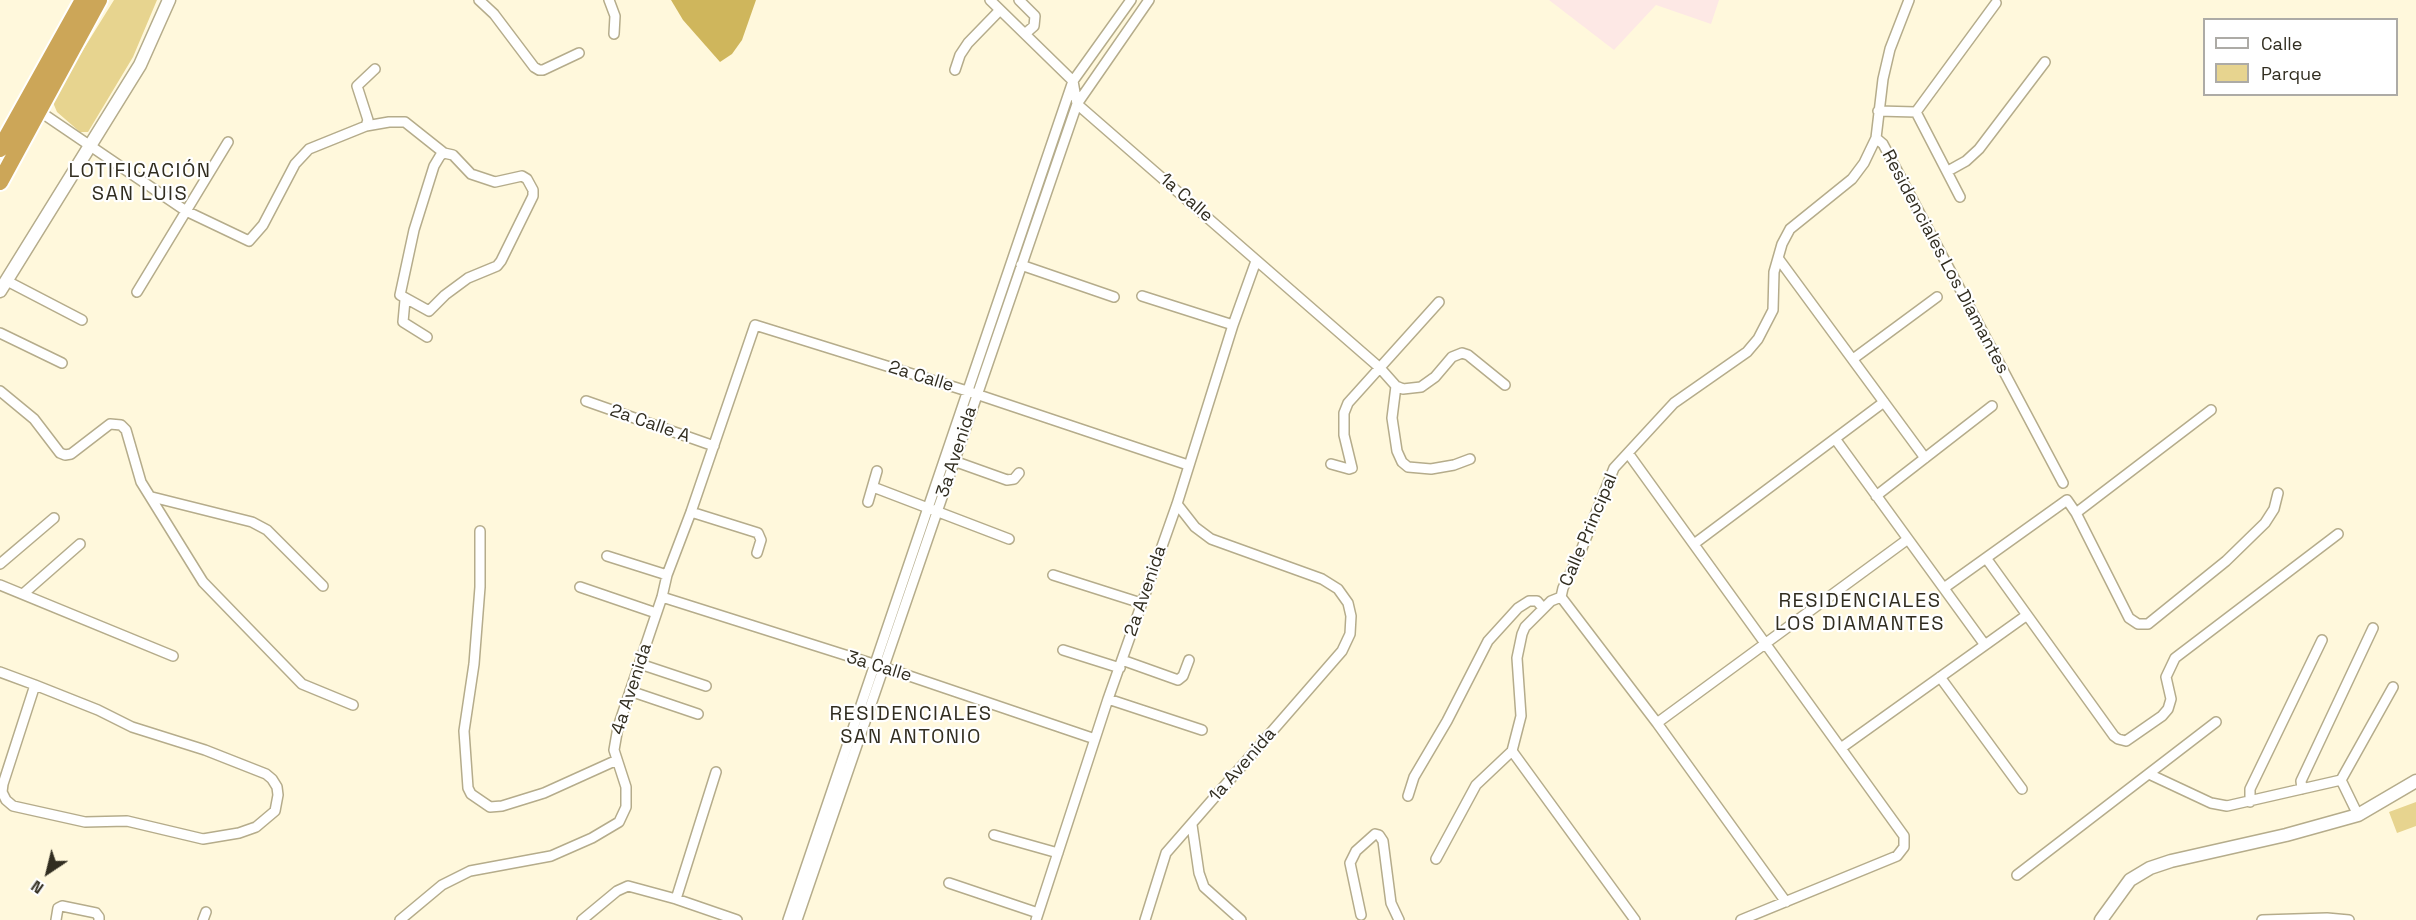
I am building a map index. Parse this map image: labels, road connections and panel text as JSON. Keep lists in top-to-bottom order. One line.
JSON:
{"streets":{"street":["1a Calle","Residenciales Los Diamantes","2a Calle","2a Calle A","3a Avenida","Calle Principal","2a Avenida","3a Calle","4a Avenida","1a Avenida"]},"crossings":[["1a Calle","3a Avenida"],["1a Calle","2a Avenida"],["Residenciales Los Diamantes","Calle Principal"],["2a Calle","3a Avenida"],["2a Calle","2a Avenida"],["2a Calle","4a Avenida"],["2a Calle A","4a Avenida"],["3a Avenida","3a Calle"],["2a Avenida","3a Calle"],["2a Avenida","1a Avenida"],["3a Calle","4a Avenida"]],"districts":["LOTIFICACIÓN SAN LUIS","RESIDENCIALES LOS DIAMANTES","RESIDENCIALES SAN ANTONIO"],"legend":["Calle","Parque"],"north":"bottom left"}
